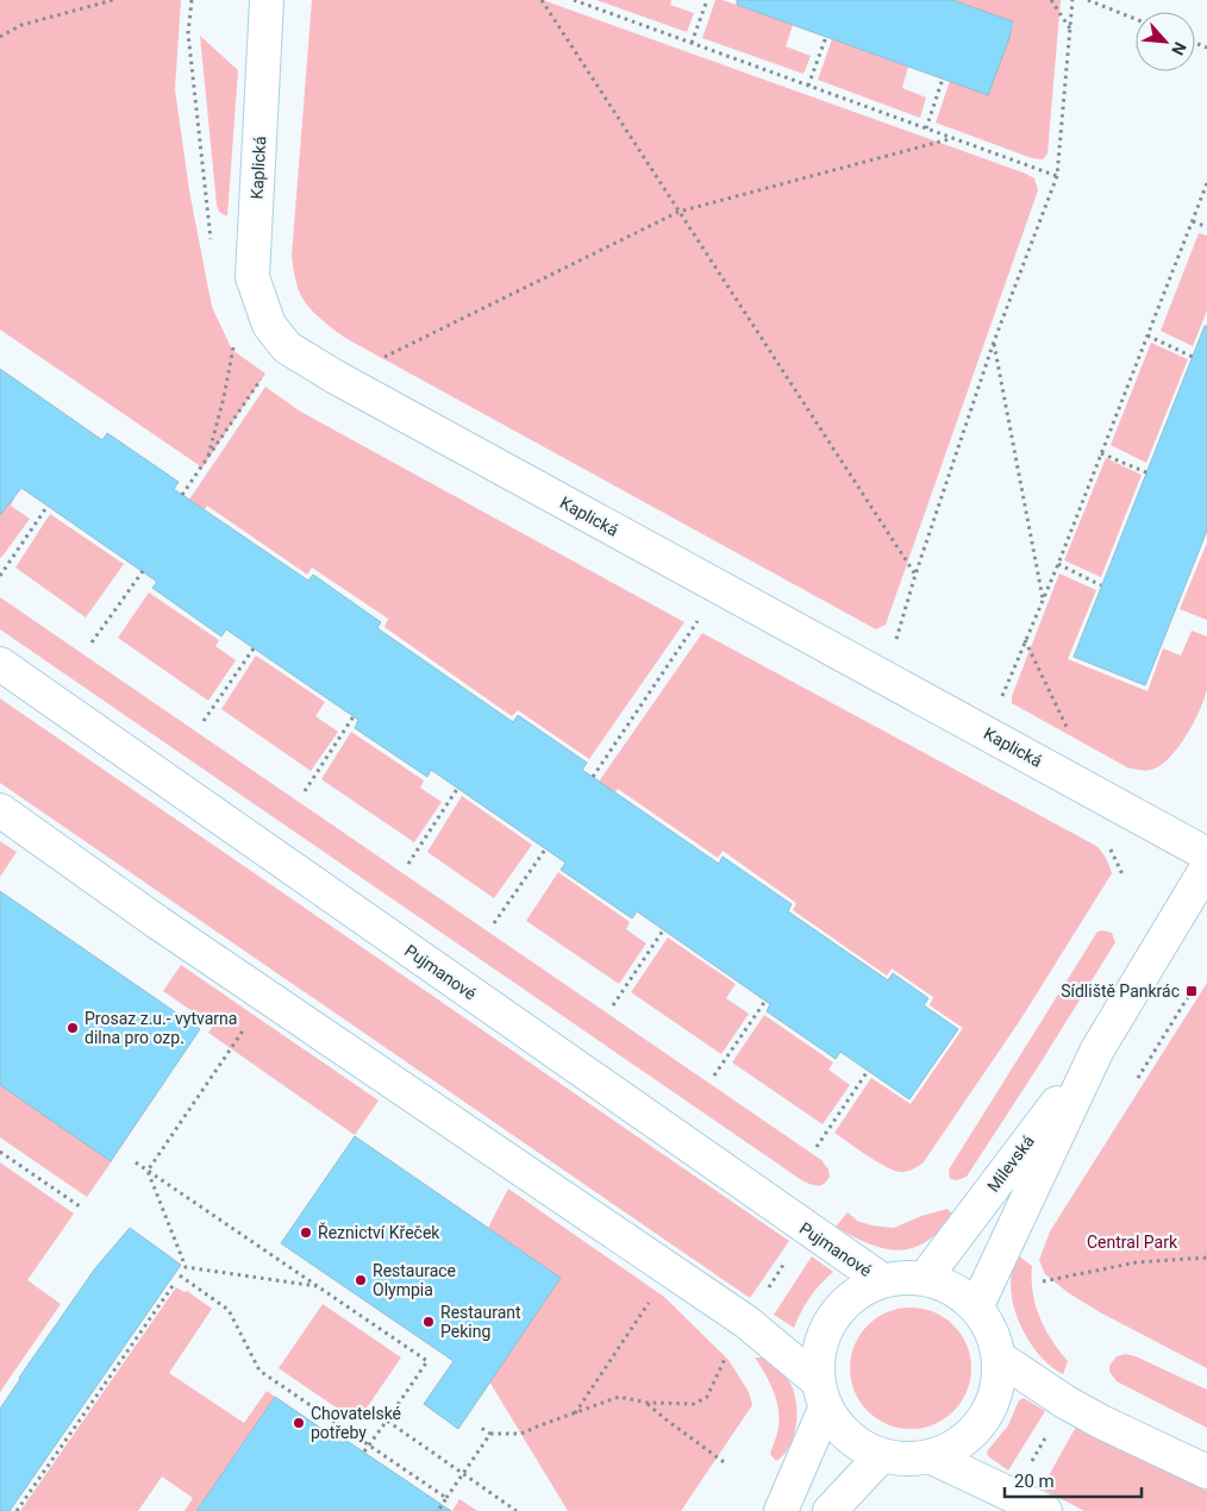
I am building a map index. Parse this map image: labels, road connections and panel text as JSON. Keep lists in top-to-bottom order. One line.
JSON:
{"streets":{"street":["Kaplická","Pujmanové","Milevská"]},"crossings":[["Pujmanové","Milevská"]],"parks":["Central Park"],"places":{"transit":["Sídliště Pankrác"],"other":["Prosaz z.u.- vytvarna dilna pro ozp.","Řeznictví Křeček","Restaurace Olympia","Restaurant Peking","Chovatelské potřeby"]},"scale_bar":"20 m","north":"bottom right"}
